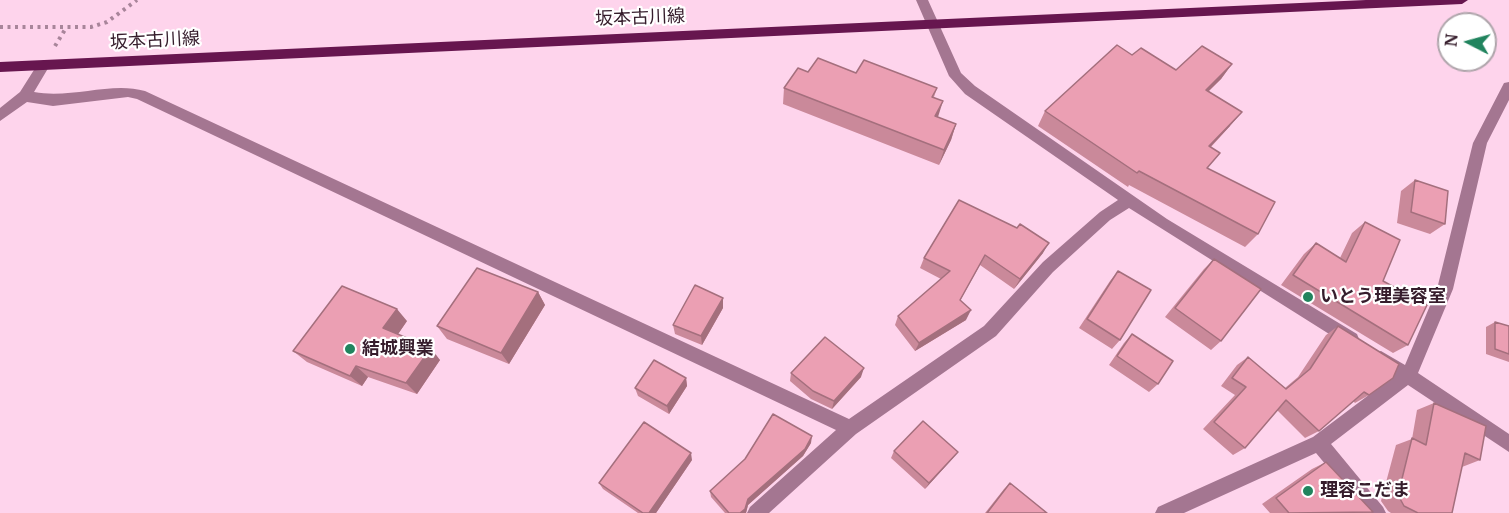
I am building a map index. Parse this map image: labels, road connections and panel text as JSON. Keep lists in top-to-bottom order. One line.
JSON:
{"streets":{"main road":["坂本古川線"]},"places":["いとう理美容室","結城興業","理容こだま"],"north":"left"}
